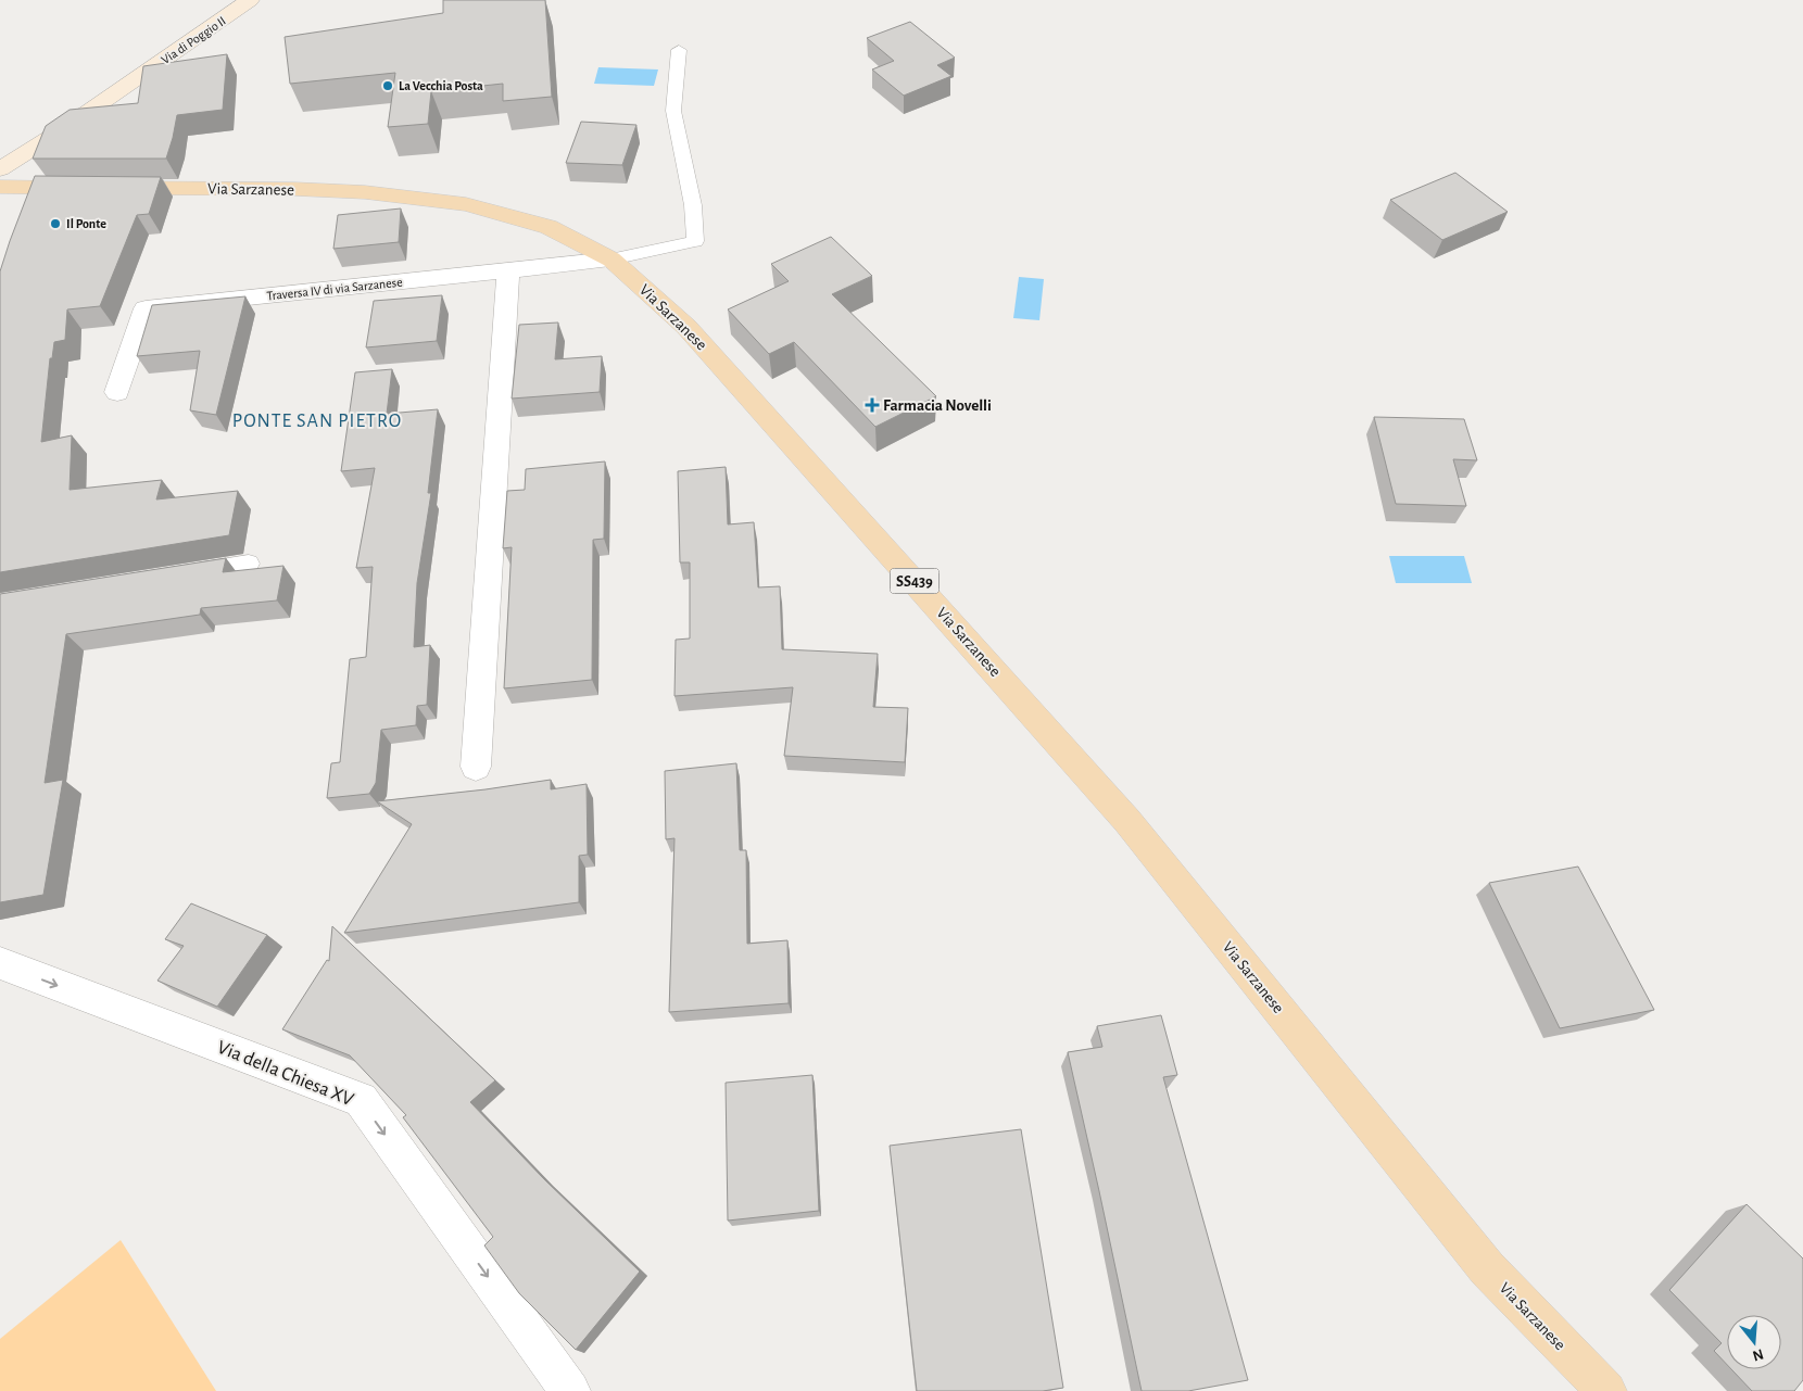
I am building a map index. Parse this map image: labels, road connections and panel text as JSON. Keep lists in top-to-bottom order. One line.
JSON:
{"streets":{"main road":["Via di Poggio II","Via Sarzanese","SS439"],"street":["Traversa IV di via Sarzanese","Via della Chiesa XV"]},"crossings":[["Via Sarzanese","Traversa IV di via Sarzanese"]],"one_way":["Via della Chiesa XV"],"districts":["PONTE SAN PIETRO"],"places":{"other":["La Vecchia Posta","Il Ponte"],"health":["Farmacia Novelli"]},"north":"bottom"}
